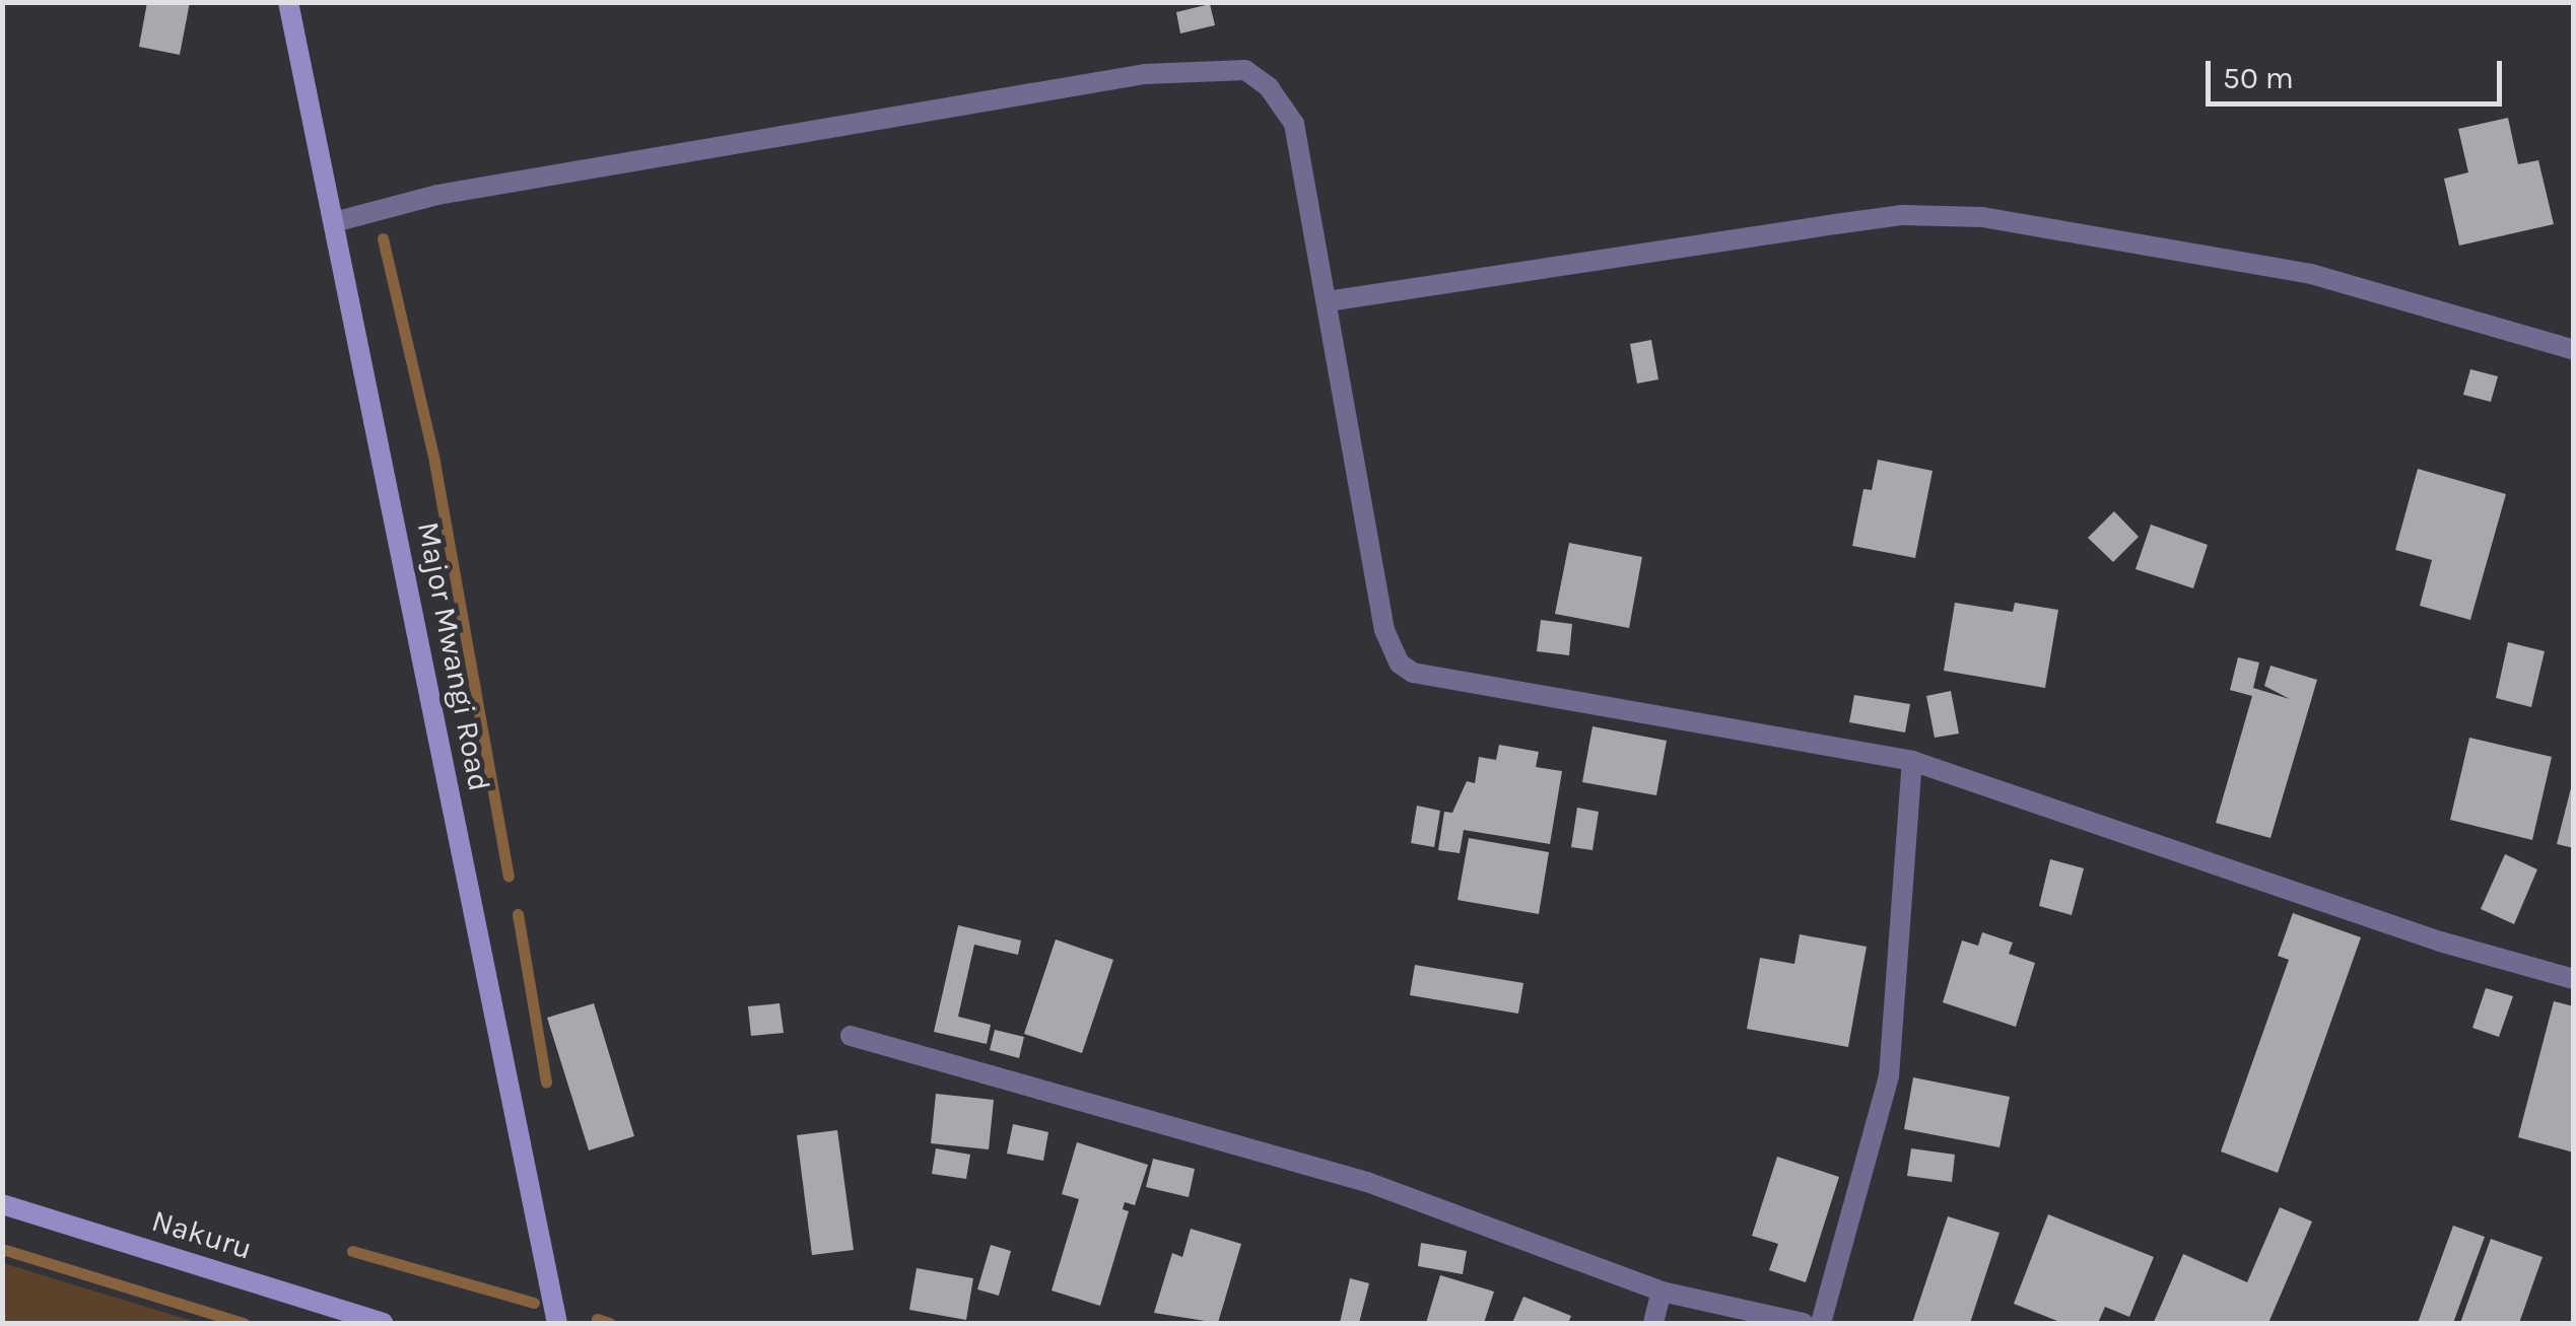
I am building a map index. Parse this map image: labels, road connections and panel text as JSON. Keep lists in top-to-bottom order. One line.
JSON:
{"streets":{"street":["Major Mwangi Road","Nakuru"]},"scale_bar":"50 m"}
